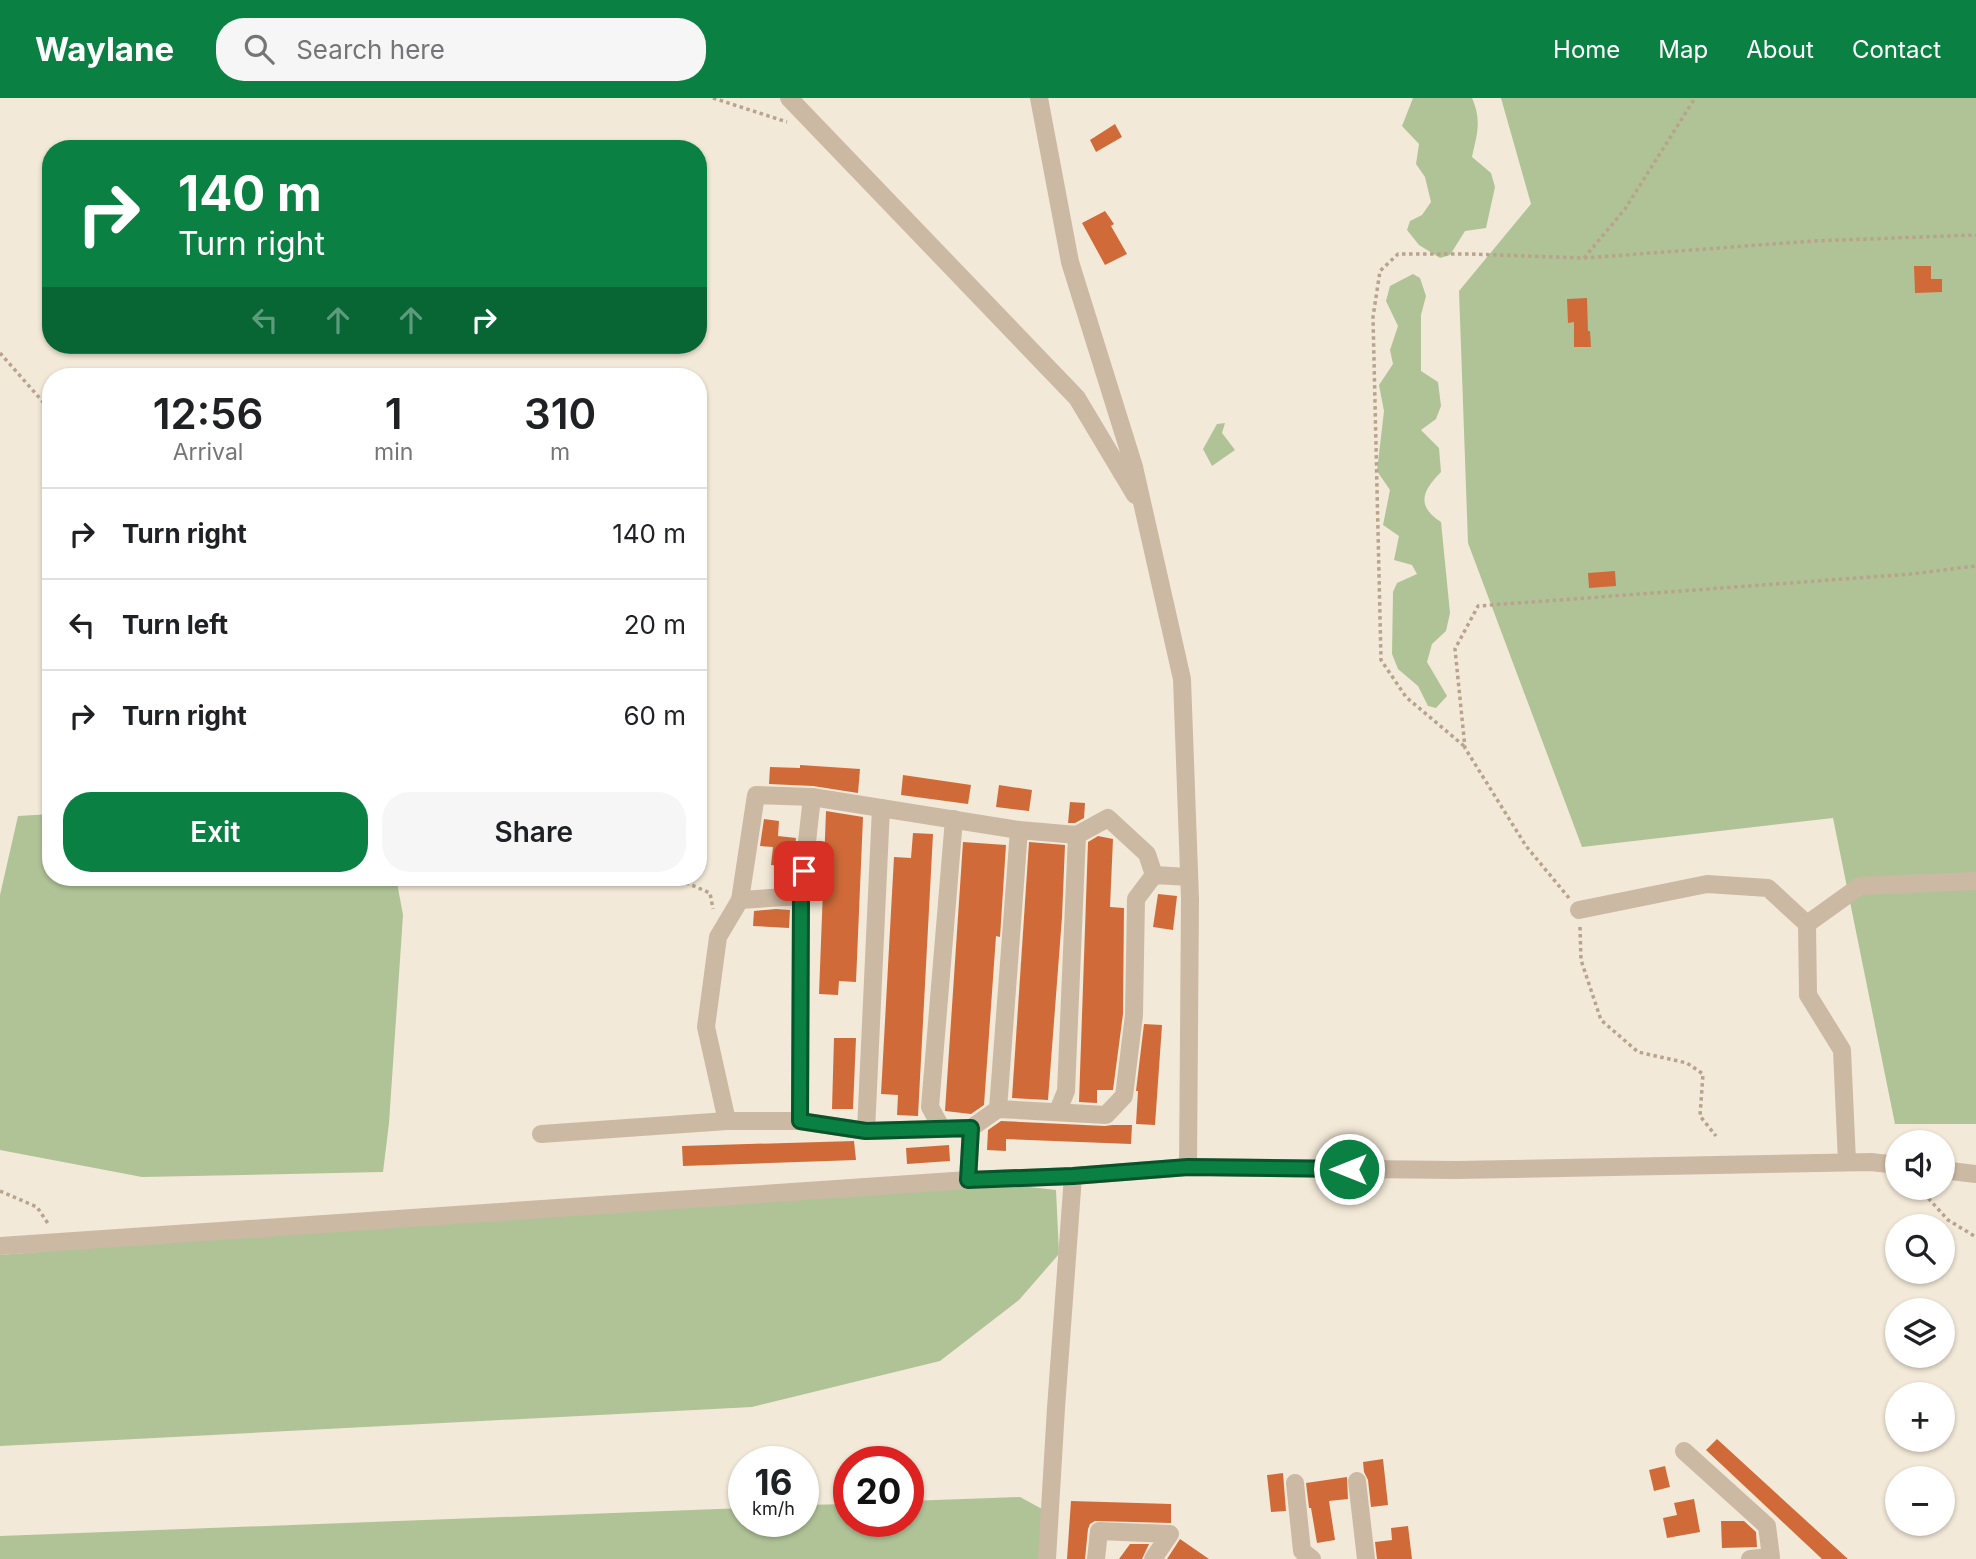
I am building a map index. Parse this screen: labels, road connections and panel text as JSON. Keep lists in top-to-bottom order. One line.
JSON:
{"page":{"header":"Waylane","search":"Search here","nav":["Home","Map","About","Contact"],"turn":["140 m","Turn right"],"eta":["12:56","Arrival","1","min","310","m"],"list":[{"name":"Turn right","value":"140 m"},{"name":"Turn left","value":"20 m"},{"name":"Turn right","value":"60 m"}],"buttons":["Exit","Share"],"map_buttons":["+","−"],"speed":"16 km/h","limit":"20"}}
